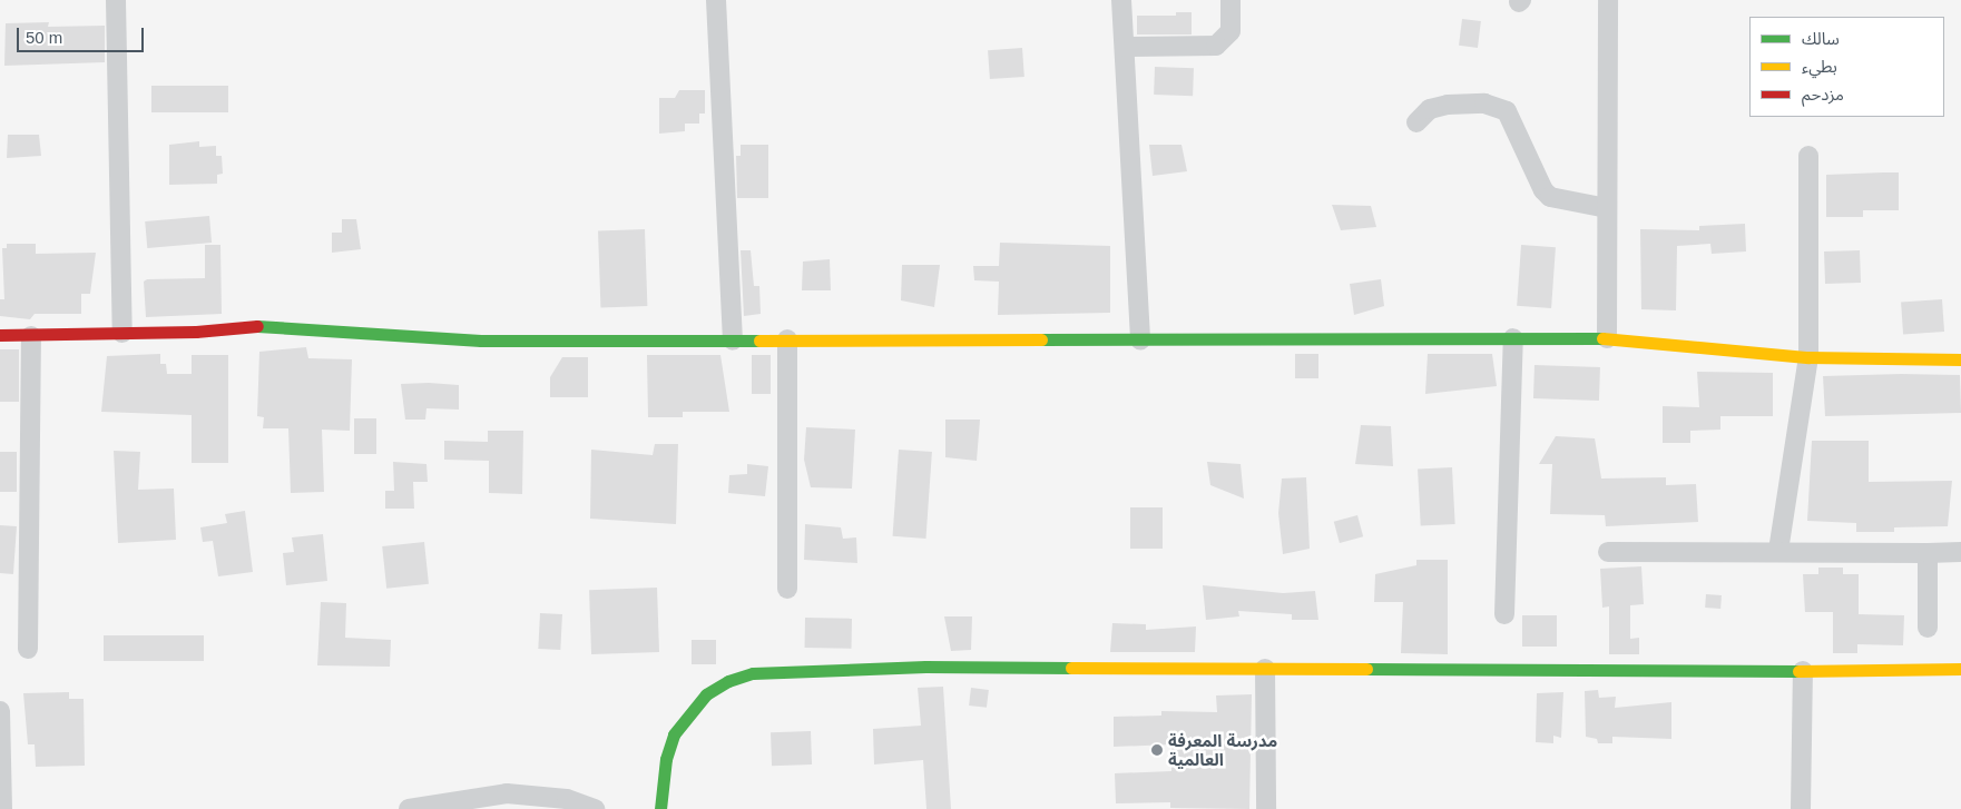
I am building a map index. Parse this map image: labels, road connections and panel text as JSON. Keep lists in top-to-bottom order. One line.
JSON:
{"places":["مدرسة المعرفة العالمية"],"legend":["سالك","بطيء","مزدحم"],"scale_bar":"50 m"}
